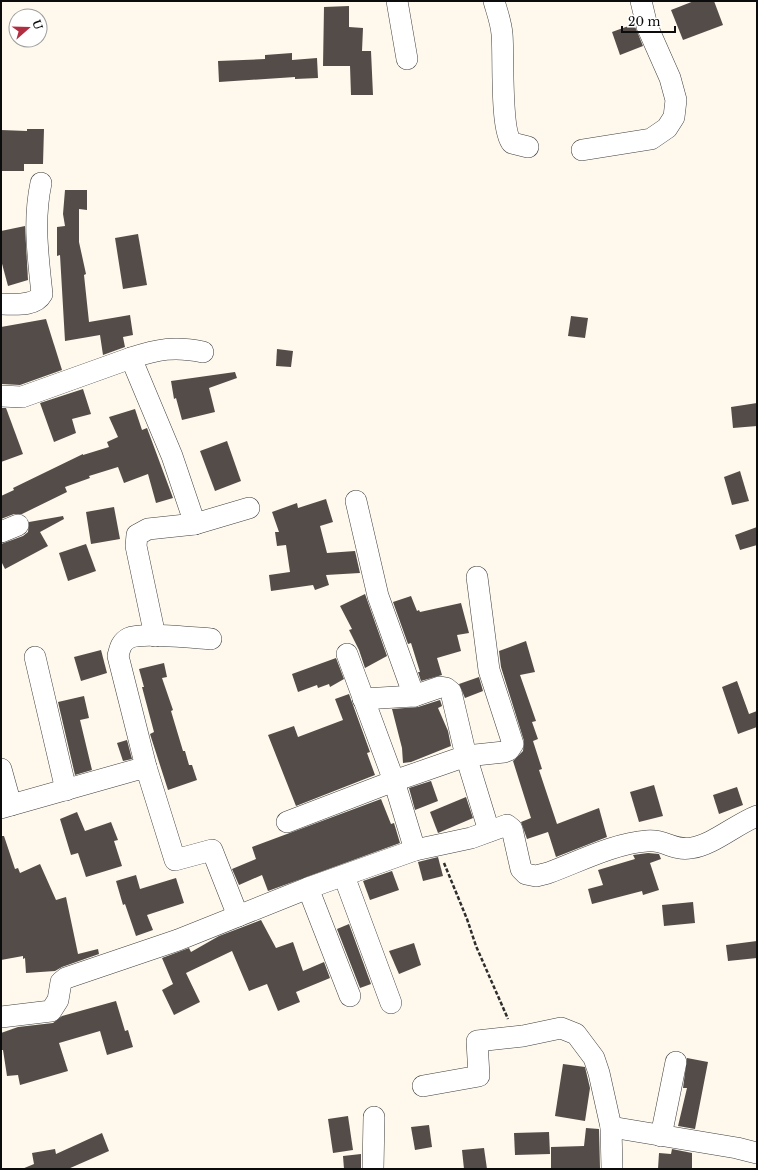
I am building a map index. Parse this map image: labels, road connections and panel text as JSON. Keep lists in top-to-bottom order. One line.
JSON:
{"scale_bar":"20 m","north":"right"}
